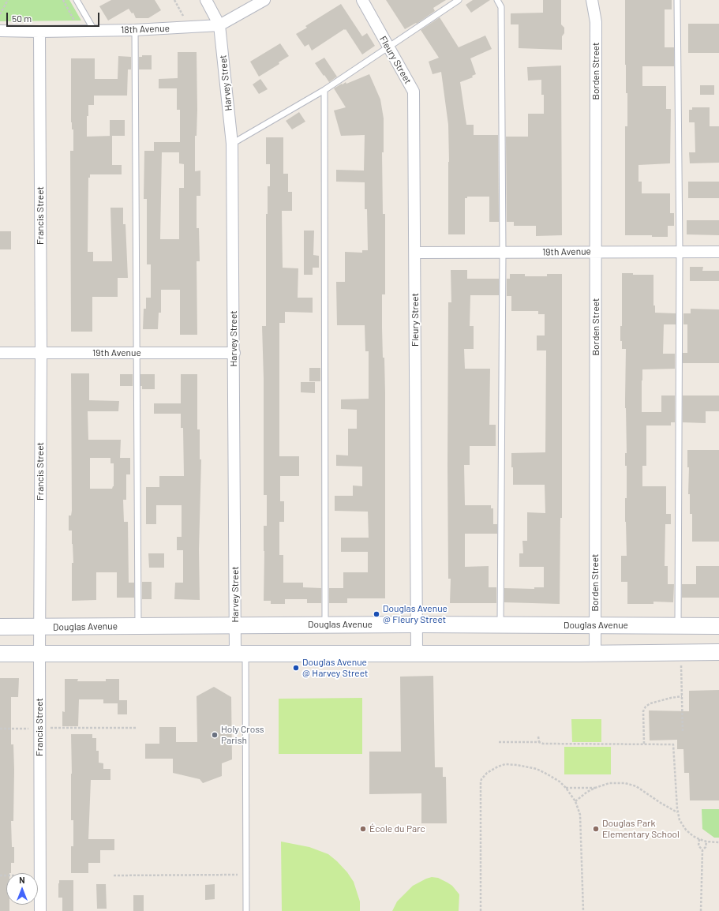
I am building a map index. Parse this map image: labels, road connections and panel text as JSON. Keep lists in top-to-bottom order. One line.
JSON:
{"streets":{"street":["18th Avenue","Fleury Street","Borden Street","Harvey Street","Francis Street","19th Avenue","Douglas Avenue"]},"crossings":[["18th Avenue","Harvey Street"],["18th Avenue","Francis Street"],["Fleury Street","19th Avenue"],["Fleury Street","Douglas Avenue"],["Borden Street","19th Avenue"],["Borden Street","Douglas Avenue"],["Harvey Street","19th Avenue"],["Harvey Street","Douglas Avenue"],["Francis Street","19th Avenue"],["Francis Street","Douglas Avenue"]],"places":["Douglas Avenue @ Fleury Street","Douglas Avenue @ Harvey Street","Holy Cross Parish","École du Parc","Douglas Park Elementary School"],"scale_bar":"50 m","north":"top"}
